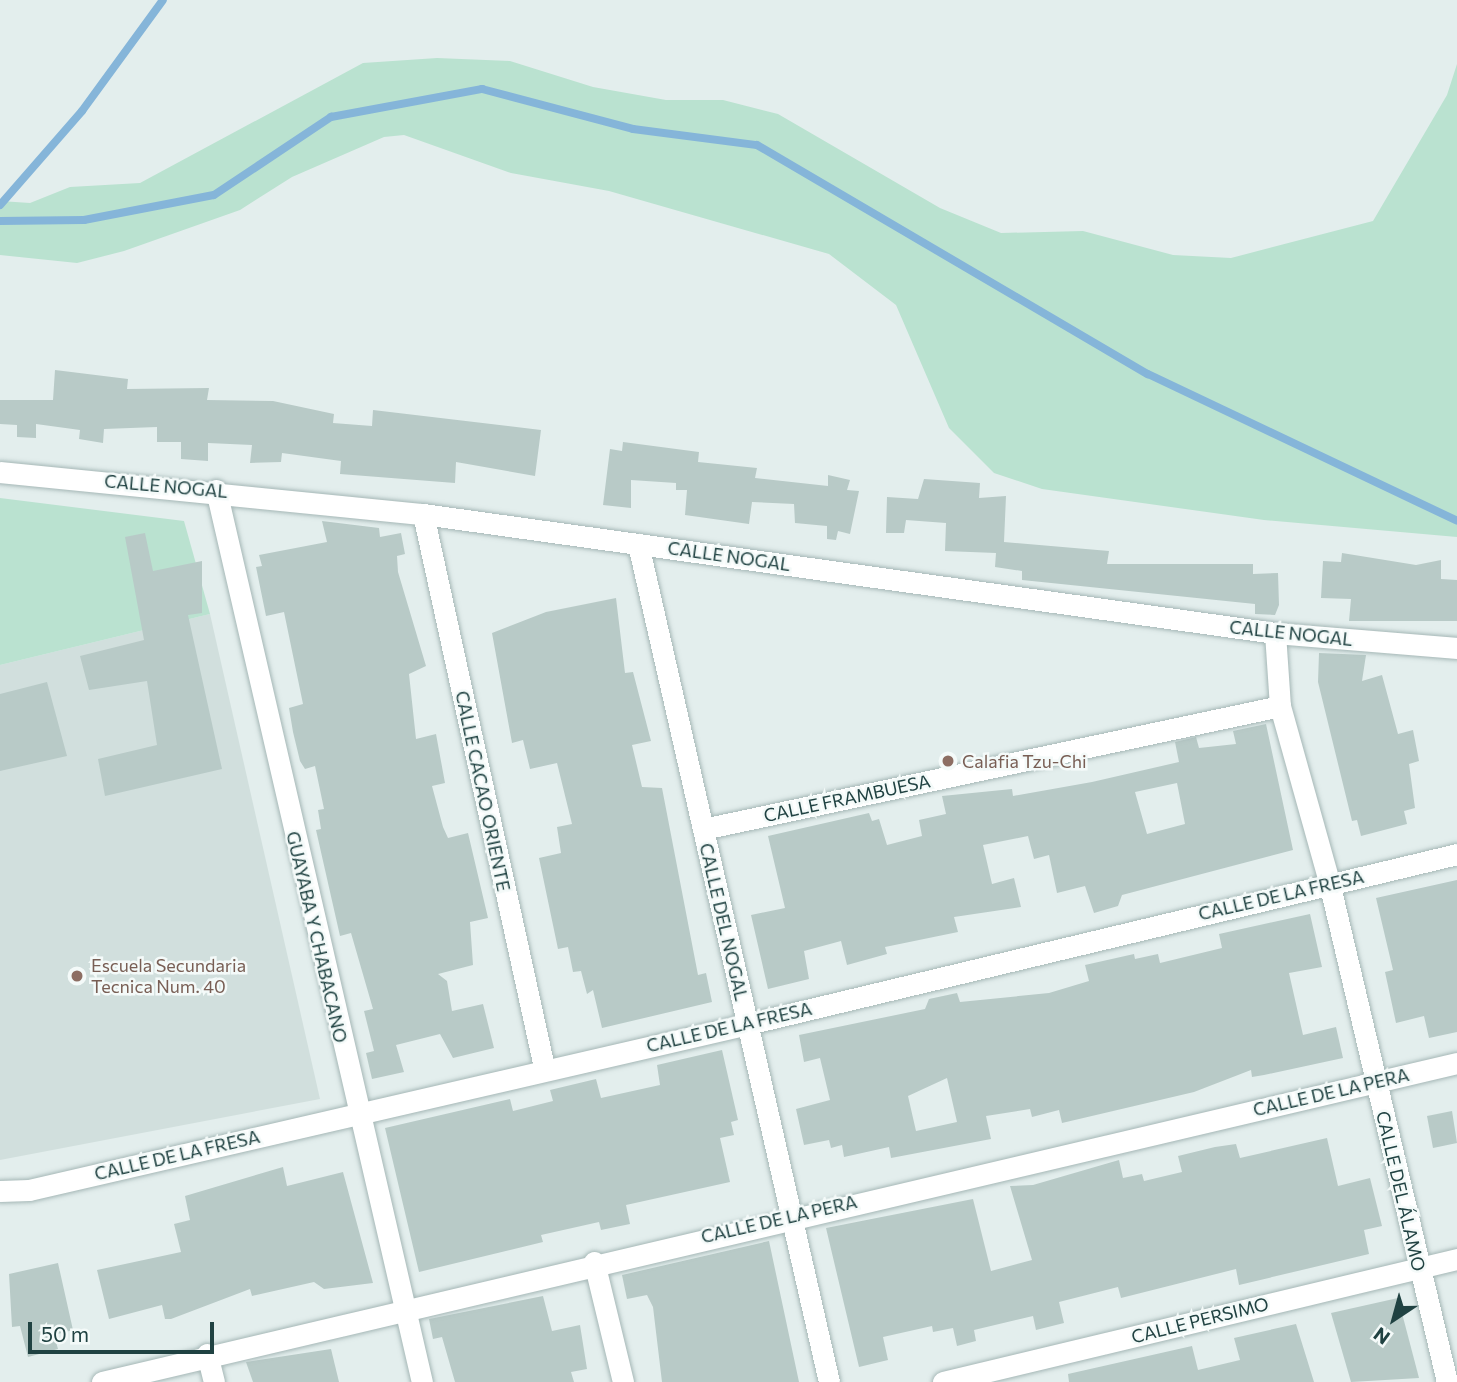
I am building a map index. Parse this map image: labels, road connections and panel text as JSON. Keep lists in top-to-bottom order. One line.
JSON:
{"streets":{"street":["CALLE NOGAL","CALLE CACAO ORIENTE","CALLE FRAMBUESA","CALLE DE LA FRESA","CALLE DEL NOGAL","GUAYABA Y CHABACANO","CALLE DE LA PERA","CALLE DEL ÁLAMO","CALLE PERSIMO"]},"crossings":[["CALLE NOGAL","CALLE CACAO ORIENTE"],["CALLE NOGAL","CALLE DEL NOGAL"],["CALLE NOGAL","GUAYABA Y CHABACANO"],["CALLE NOGAL","CALLE DEL ÁLAMO"],["CALLE CACAO ORIENTE","CALLE DE LA FRESA"],["CALLE FRAMBUESA","CALLE DEL NOGAL"],["CALLE FRAMBUESA","CALLE DEL ÁLAMO"],["CALLE DE LA FRESA","CALLE DEL NOGAL"],["CALLE DE LA FRESA","GUAYABA Y CHABACANO"],["CALLE DE LA FRESA","CALLE DEL ÁLAMO"],["CALLE DEL NOGAL","CALLE DE LA PERA"],["GUAYABA Y CHABACANO","CALLE DE LA PERA"],["CALLE DE LA PERA","CALLE DEL ÁLAMO"],["CALLE DEL ÁLAMO","CALLE PERSIMO"]],"places":["Calafia Tzu-Chi","Escuela Secundaria Tecnica Num. 40"],"scale_bar":"50 m","north":"bottom left"}
